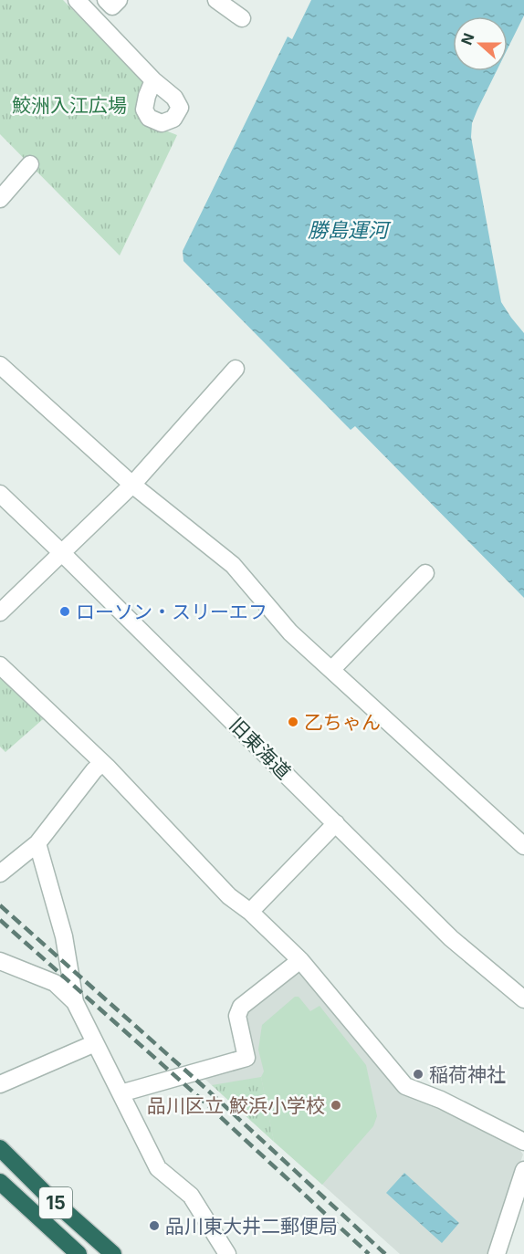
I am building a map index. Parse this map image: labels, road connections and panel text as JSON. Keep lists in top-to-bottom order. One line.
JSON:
{"streets":{"highway":["15"],"street":["旧東海道"]},"water":["勝島運河"],"parks":["鮫洲入江広場"],"places":["ローソン・スリーエフ","乙ちゃん","稲荷神社","品川区立 鮫浜小学校","品川東大井二郵便局"],"north":"left"}
